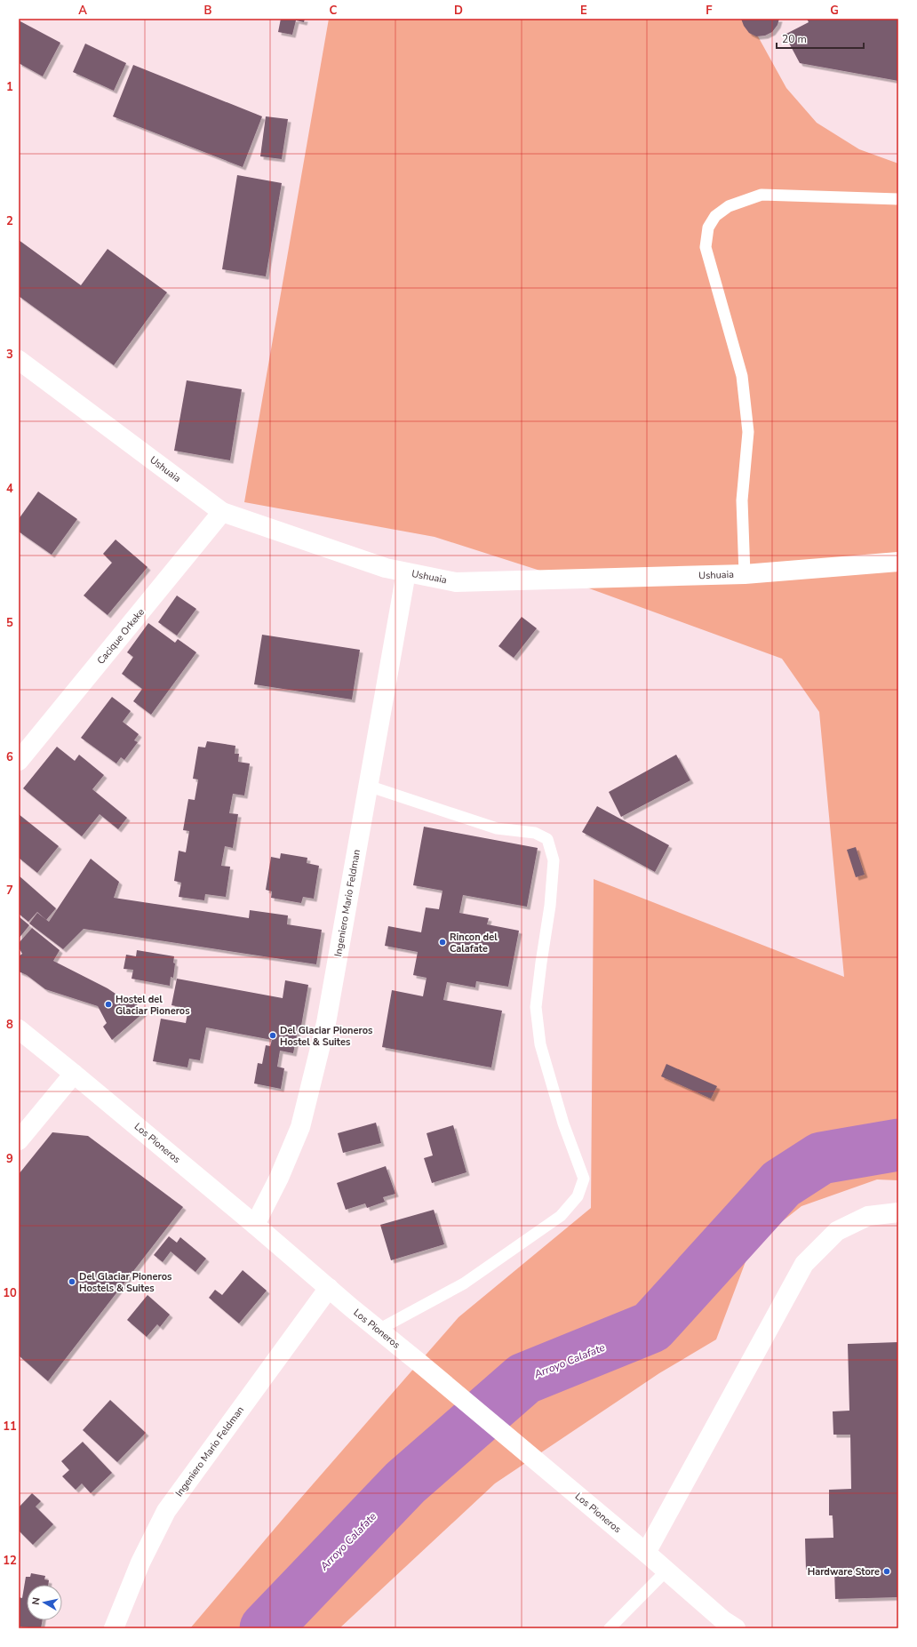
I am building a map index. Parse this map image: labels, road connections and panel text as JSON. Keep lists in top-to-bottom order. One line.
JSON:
{"streets":{"street":["Ushuaia","Cacique Orkeke","Ingeniero Mario Feldman","Los Pioneros"]},"crossings":[["Ushuaia","Cacique Orkeke"],["Ushuaia","Ingeniero Mario Feldman"],["Ingeniero Mario Feldman","Los Pioneros"]],"water":["Arroyo Calafate"],"places":["Rincon del Calafate","Hostel del Glaciar Pioneros","Del Glaciar Pioneros Hostel & Suites","Del Glaciar Pioneros Hostels & Suites","Hardware Store"],"scale_bar":"20 m","north":"left","grid":{"columns":["A","B","C","D","E","F","G"],"rows":["1","2","3","4","5","6","7","8","9","10","11","12"]}}
